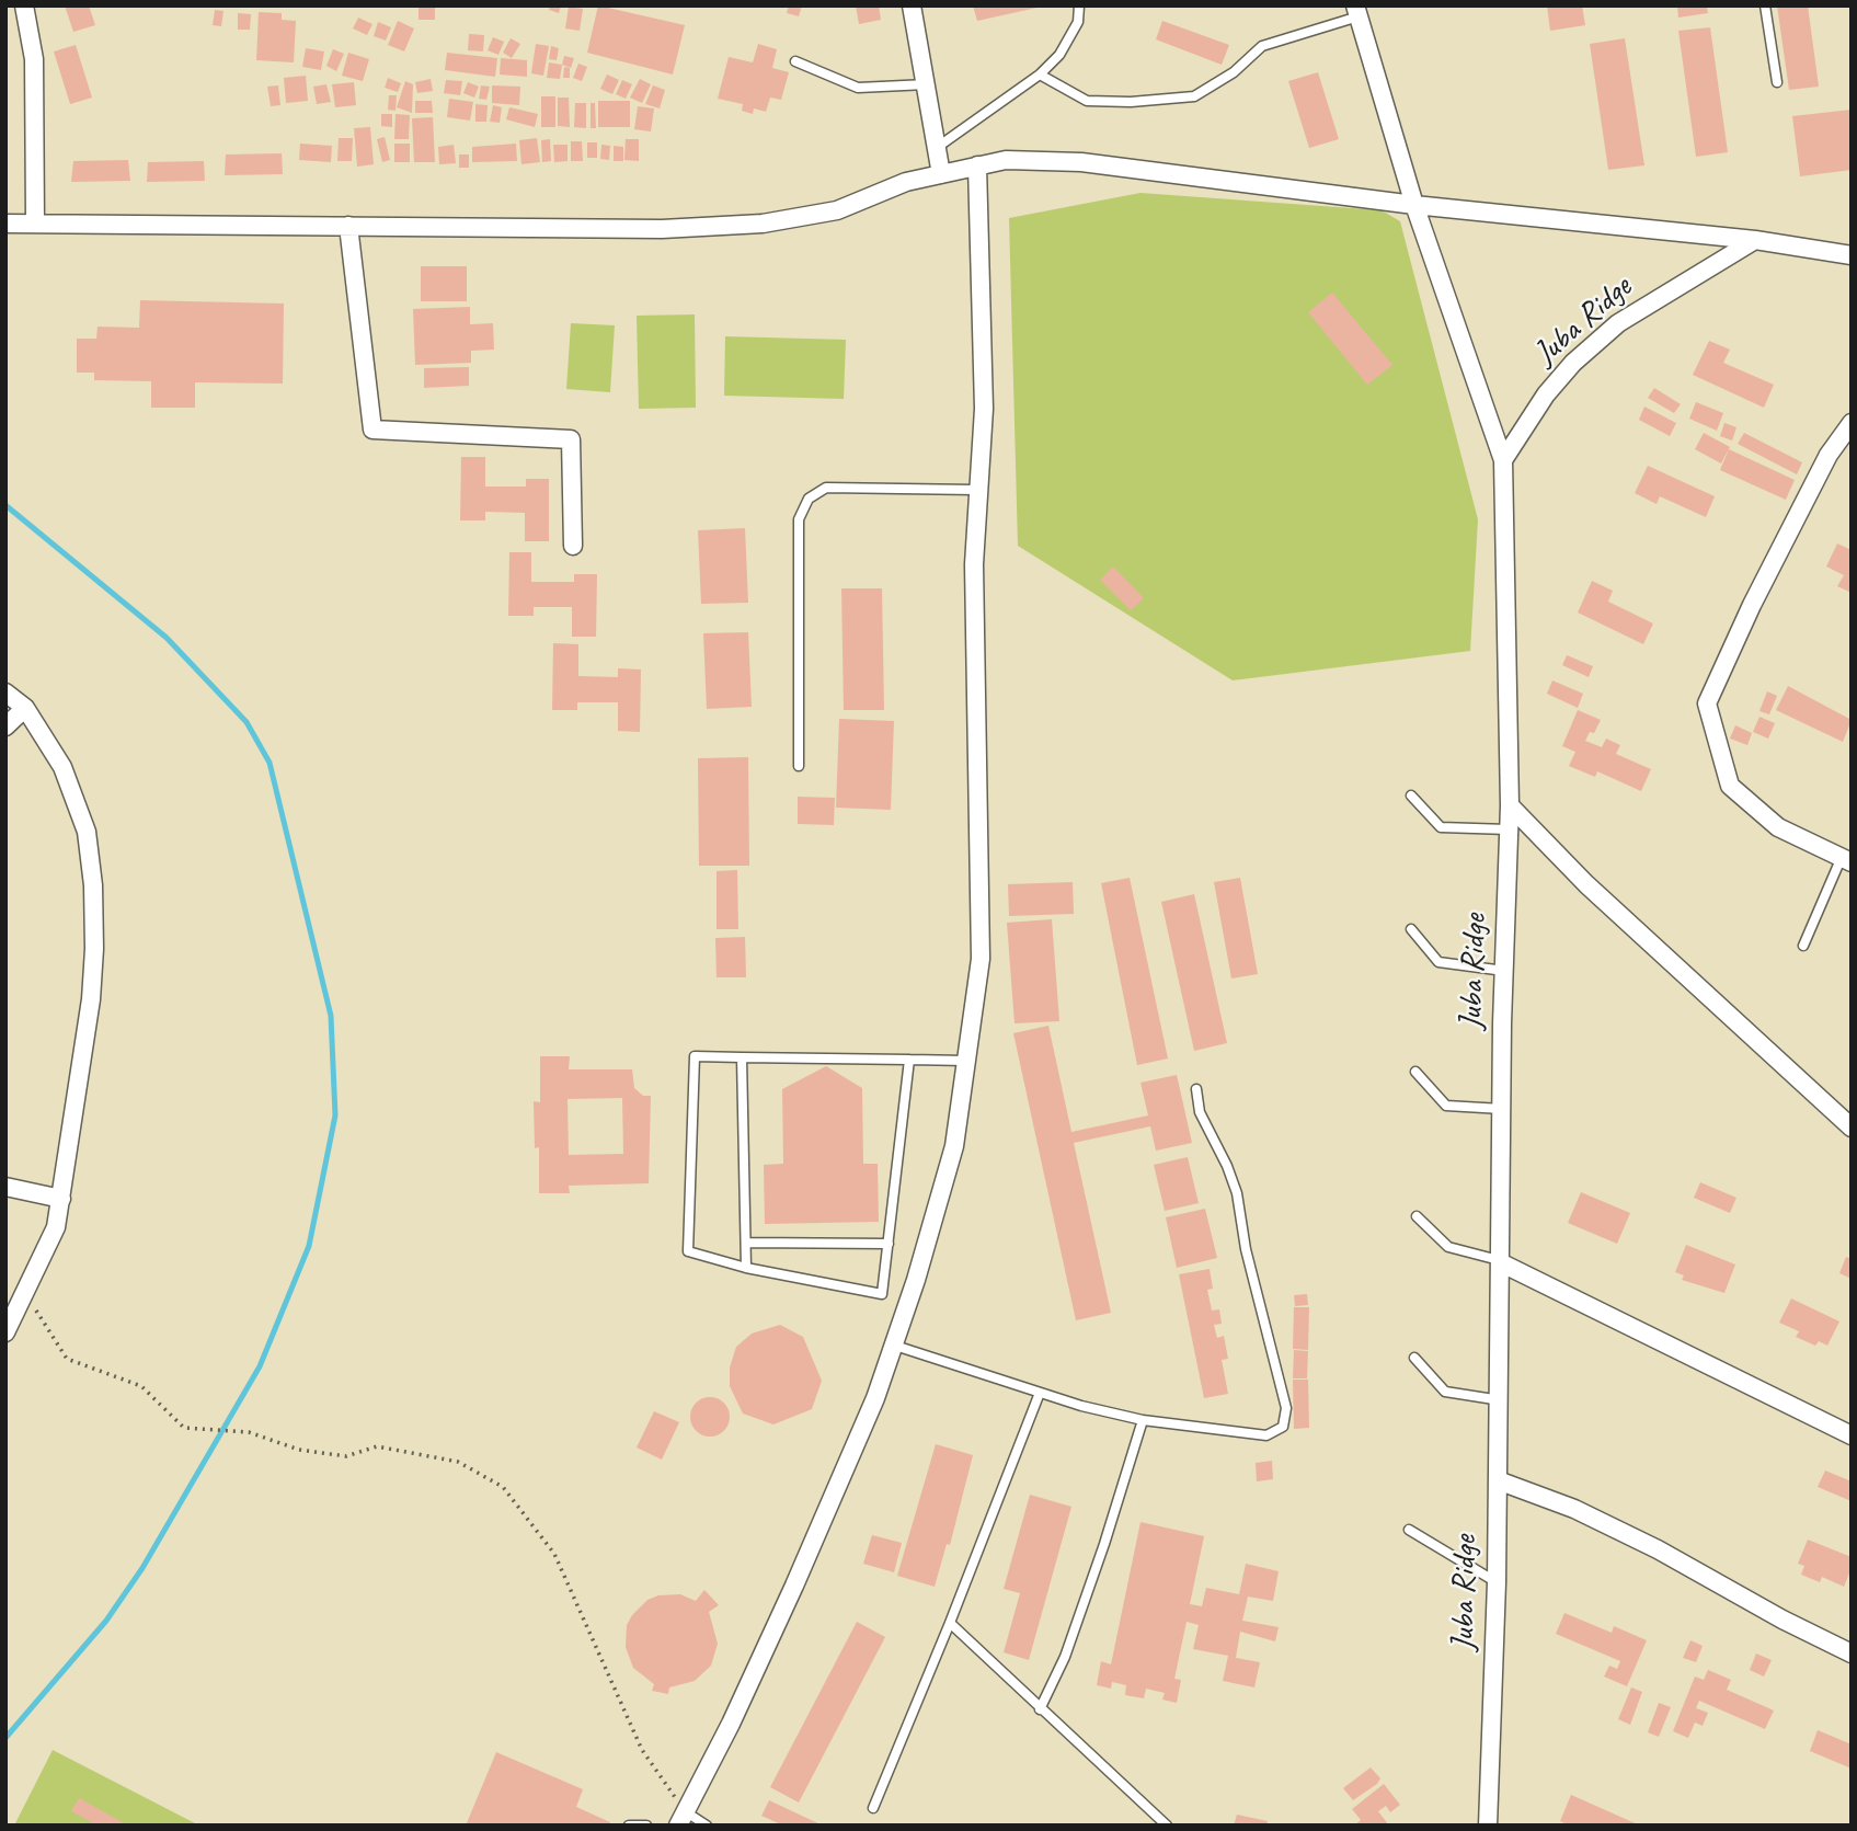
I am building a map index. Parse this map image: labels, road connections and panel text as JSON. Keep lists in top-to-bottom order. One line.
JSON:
{"streets":{"street":["Juba Ridge"]}}
